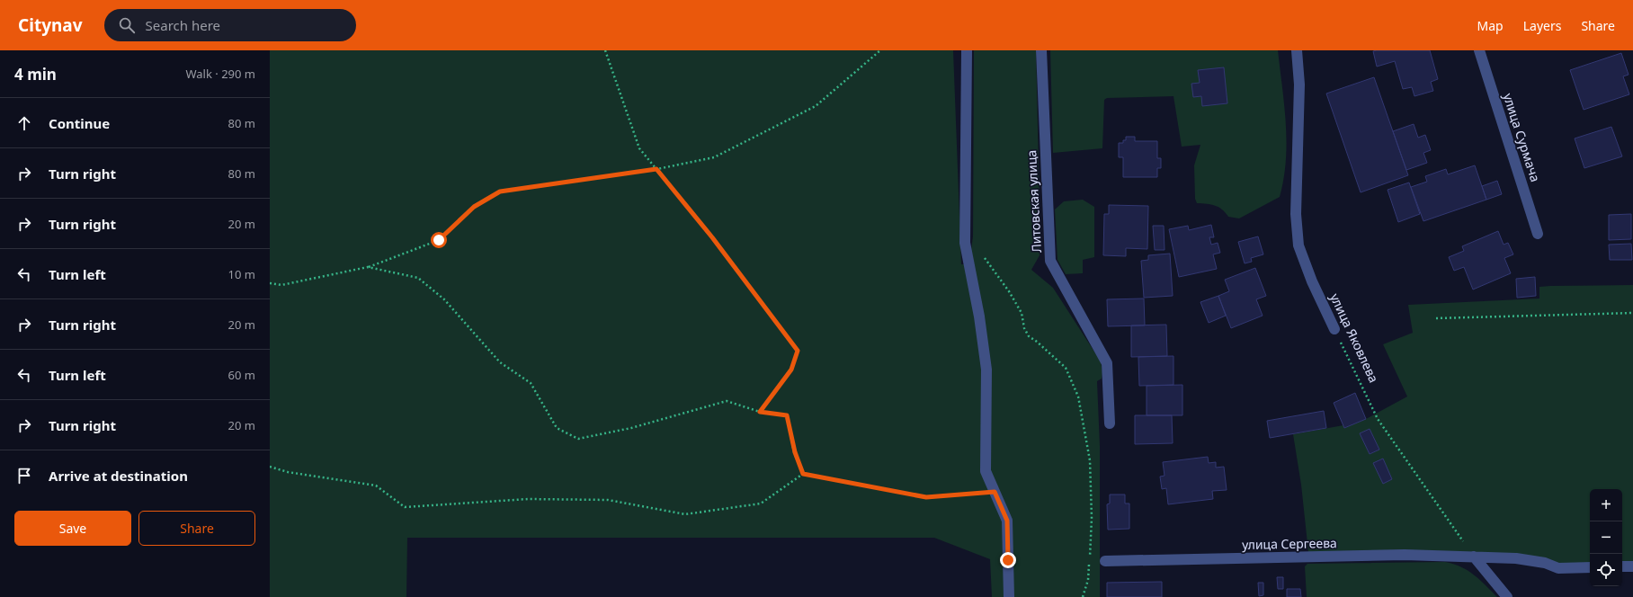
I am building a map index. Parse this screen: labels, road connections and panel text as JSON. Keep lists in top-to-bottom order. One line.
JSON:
{"streets":{"street":["улица Сурмача","Литовская улица","улица Яковлева","улица Сергеева"]},"crossings":[["улица Яковлева","улица Сергеева"]],"page":{"header":"Citynav","search":"Search here","nav":["Map","Layers","Share"],"heading":["4 min","Walk · 290 m"],"list":[["Continue","80 m"],["Turn right","80 m"],["Turn right","20 m"],["Turn left","10 m"],["Turn right","20 m"],["Turn left","60 m"],["Turn right","20 m"],"Arrive at destination"],"map_buttons":["+","−"],"buttons":["Save","Share"]}}
